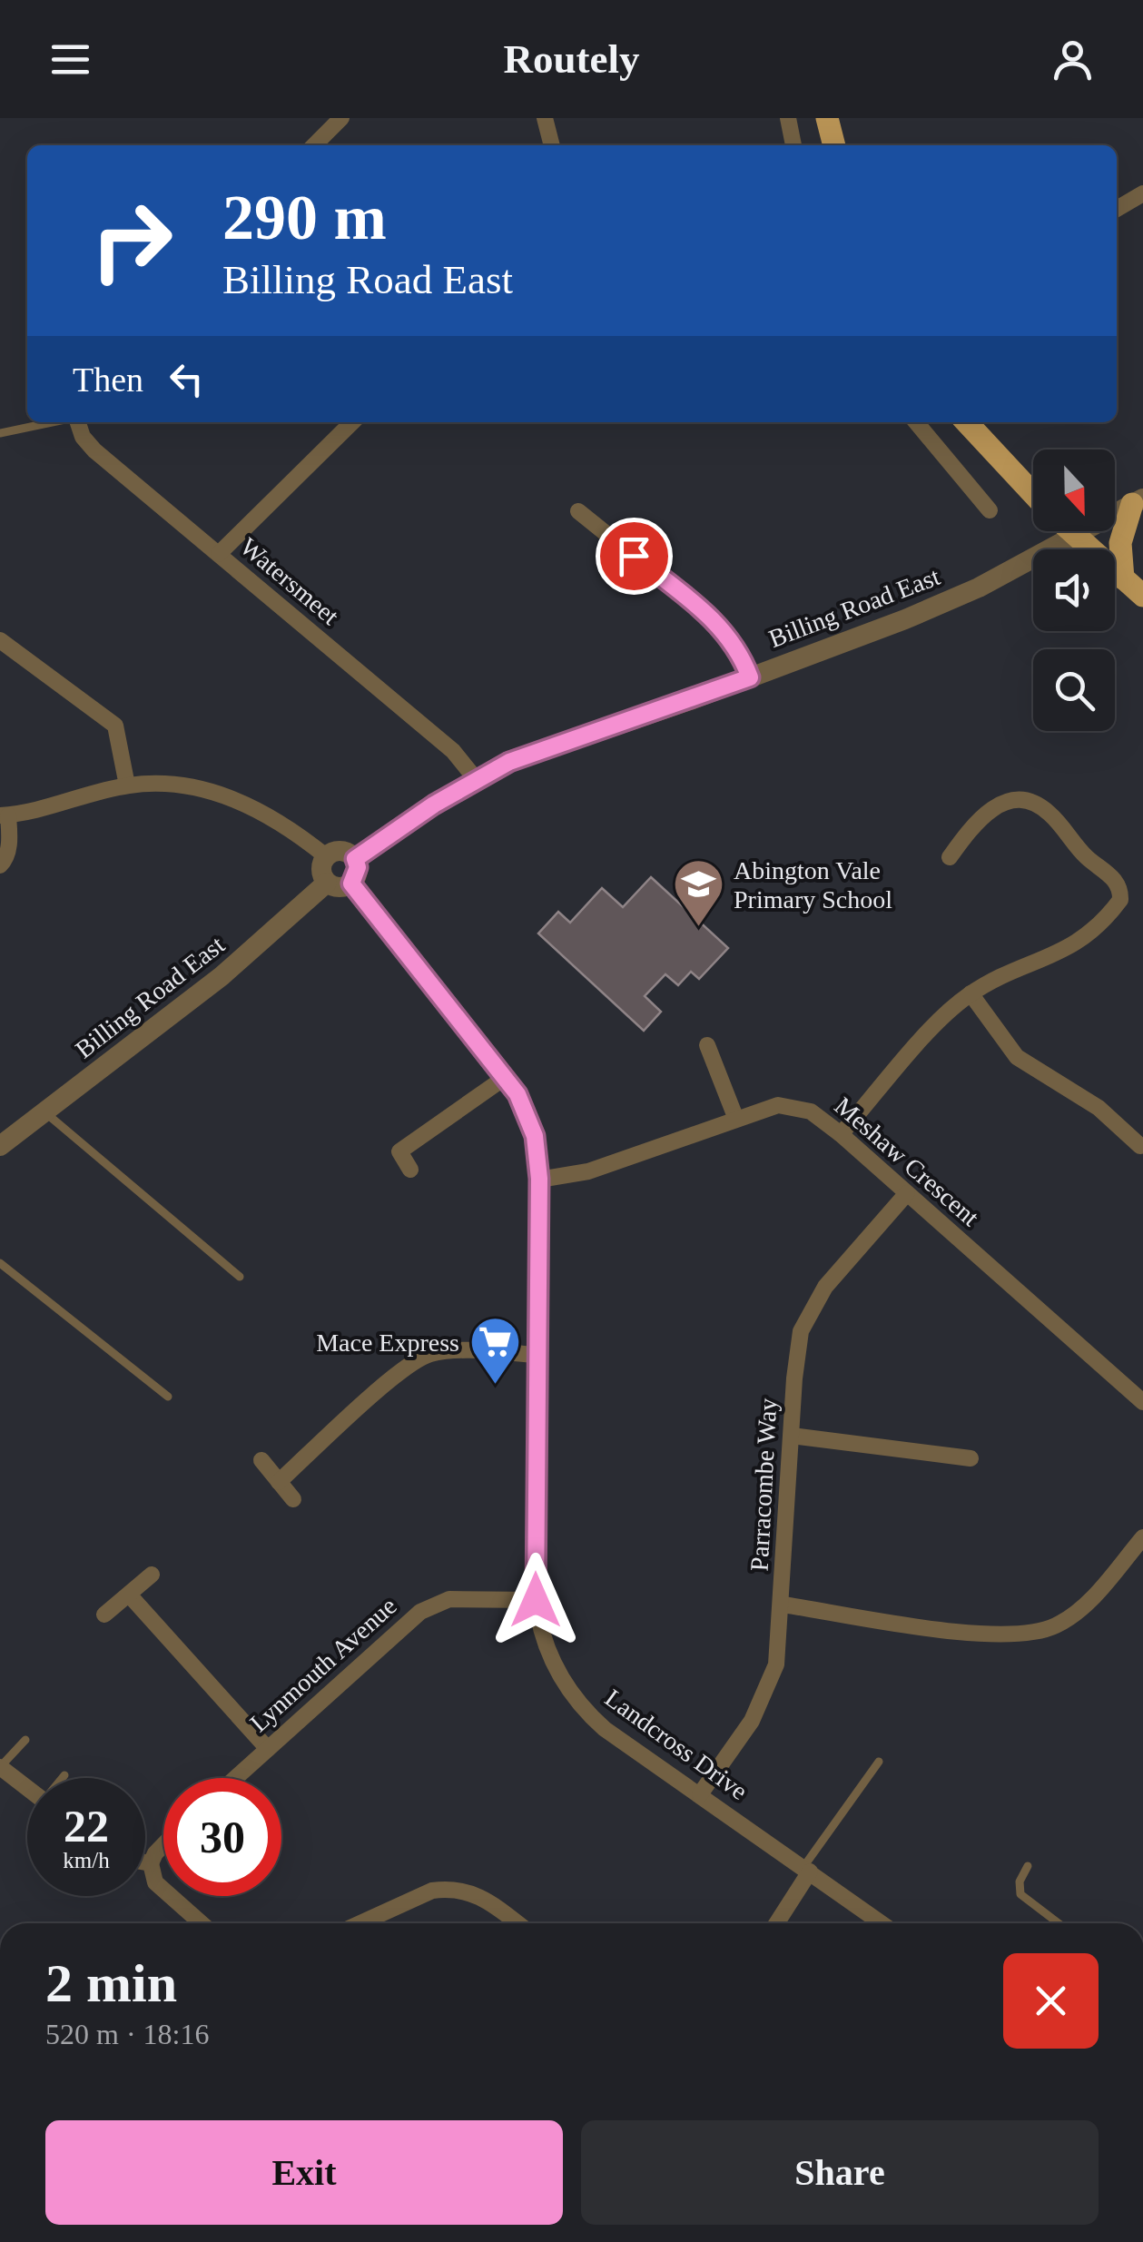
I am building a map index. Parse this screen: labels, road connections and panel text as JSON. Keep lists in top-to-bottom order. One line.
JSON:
{"streets":{"street":["Watersmeet","Billing Road East","Meshaw Crescent","Parracombe Way","Lynmouth Avenue","Landcross Drive"]},"crossings":[["Watersmeet","Billing Road East"],["Billing Road East","Landcross Drive"],["Meshaw Crescent","Parracombe Way"],["Meshaw Crescent","Landcross Drive"],["Parracombe Way","Landcross Drive"],["Lynmouth Avenue","Landcross Drive"]],"places":{"school or university":["Abington Vale Primary School"],"supermarket":["Mace Express"]},"north":"bottom","page":{"header":"Routely","turn":["290 m","Billing Road East"],"then":"Then","speed":"22 km/h","limit":"30","heading":["2 min","520 m · 18:16"],"buttons":["Exit","Share"]}}
